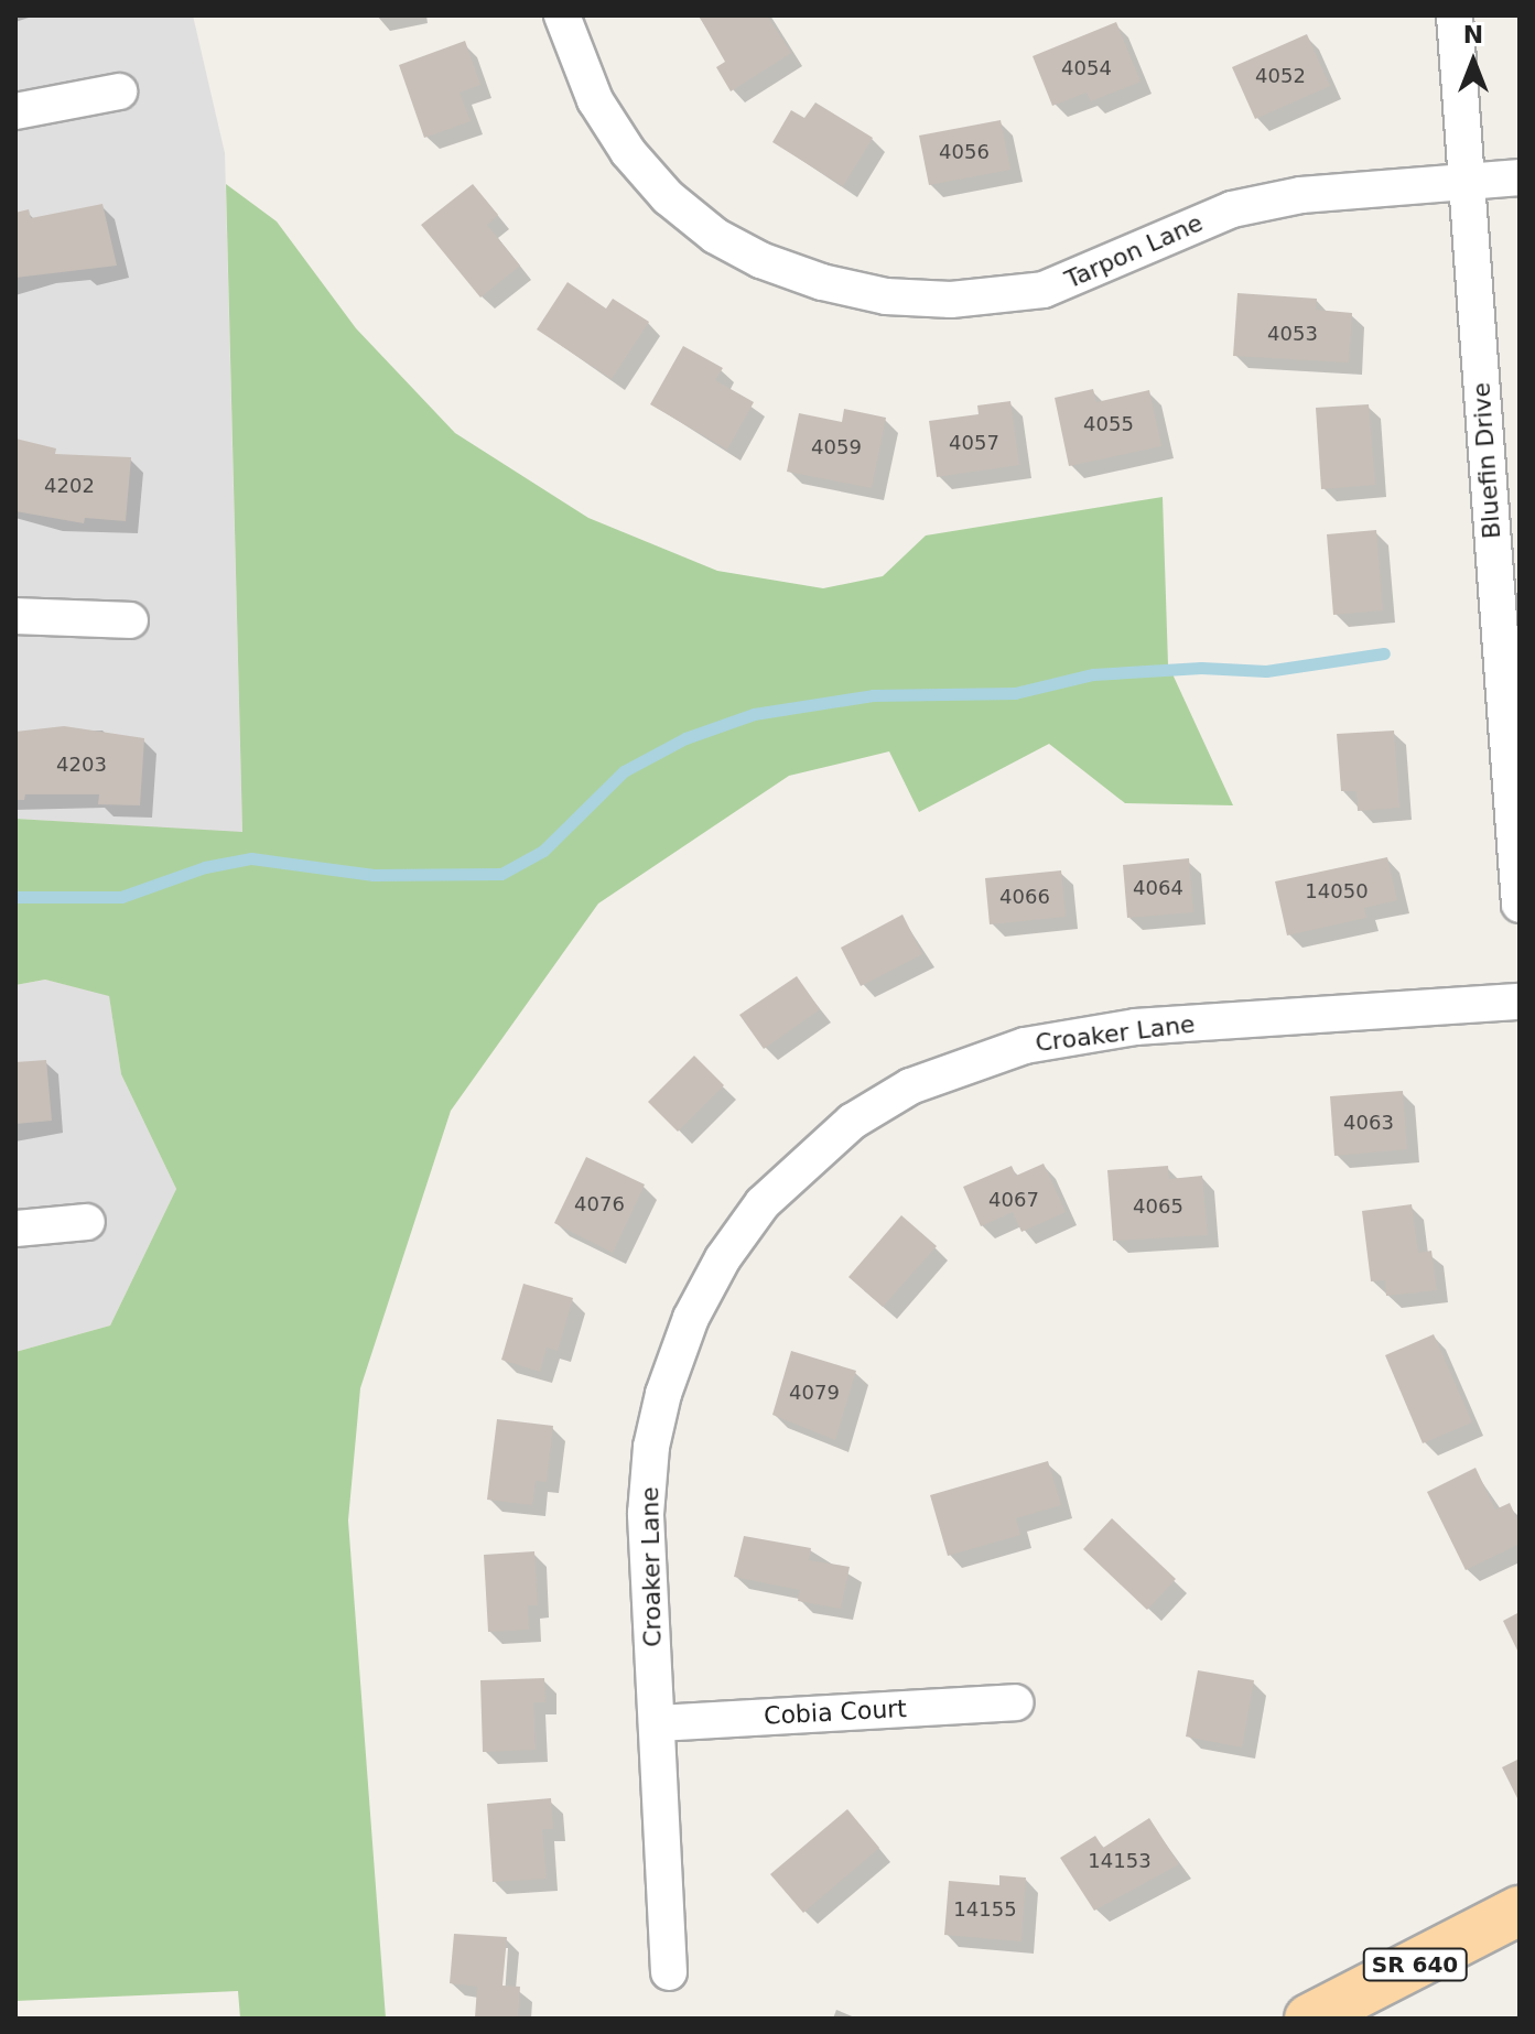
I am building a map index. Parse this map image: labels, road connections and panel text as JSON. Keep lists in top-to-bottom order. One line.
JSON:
{"streets":{"main road":["SR 640"],"street":["Tarpon Lane","Bluefin Drive","Croaker Lane","Cobia Court"]},"crossings":[["Tarpon Lane","Bluefin Drive"],["Croaker Lane","Cobia Court"]],"house_numbers":["4054","4052","4056","4053","4055","4057","4059","4202","4203","4064","14050","4066","4063","4067","4076","4065","4079","14153","14155"],"north":"top"}
